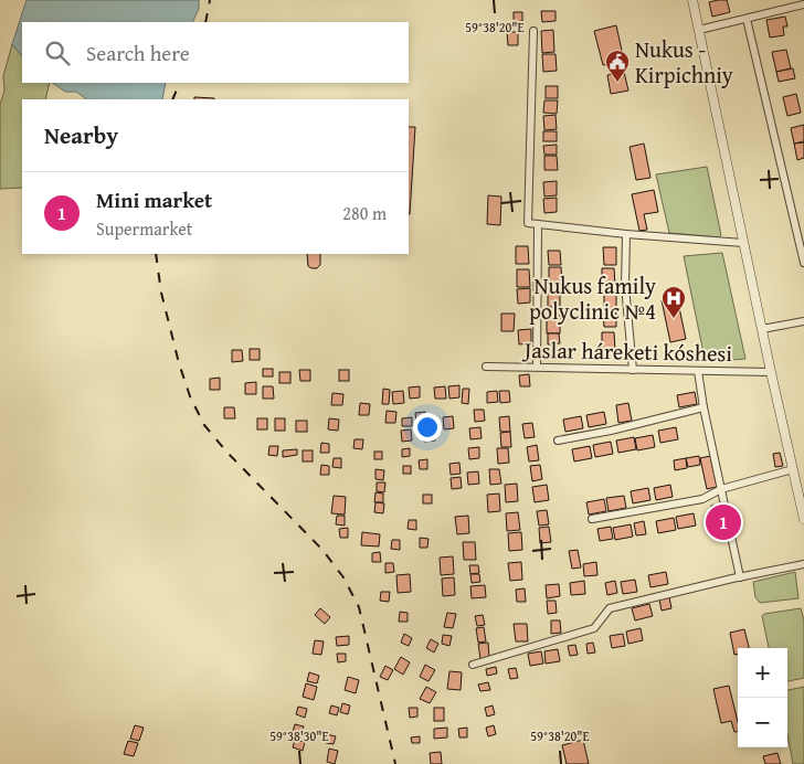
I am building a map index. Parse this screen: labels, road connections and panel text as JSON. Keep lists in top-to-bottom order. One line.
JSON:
{"streets":{"street":["Jaslar háreketi kóshesi"]},"places":{"public building":["Nukus - Kirpichniy"],"hospital":["Nukus family polyclinic №4"]},"page":{"search":"Search here","heading":"Nearby","list":[{"mark":"1","name":"Mini market","note":"Supermarket","value":"280 m"}],"pins":"1","map_buttons":["+","−"]},"coordinates":["59°38'20\"E","59°38'30\"E"]}
